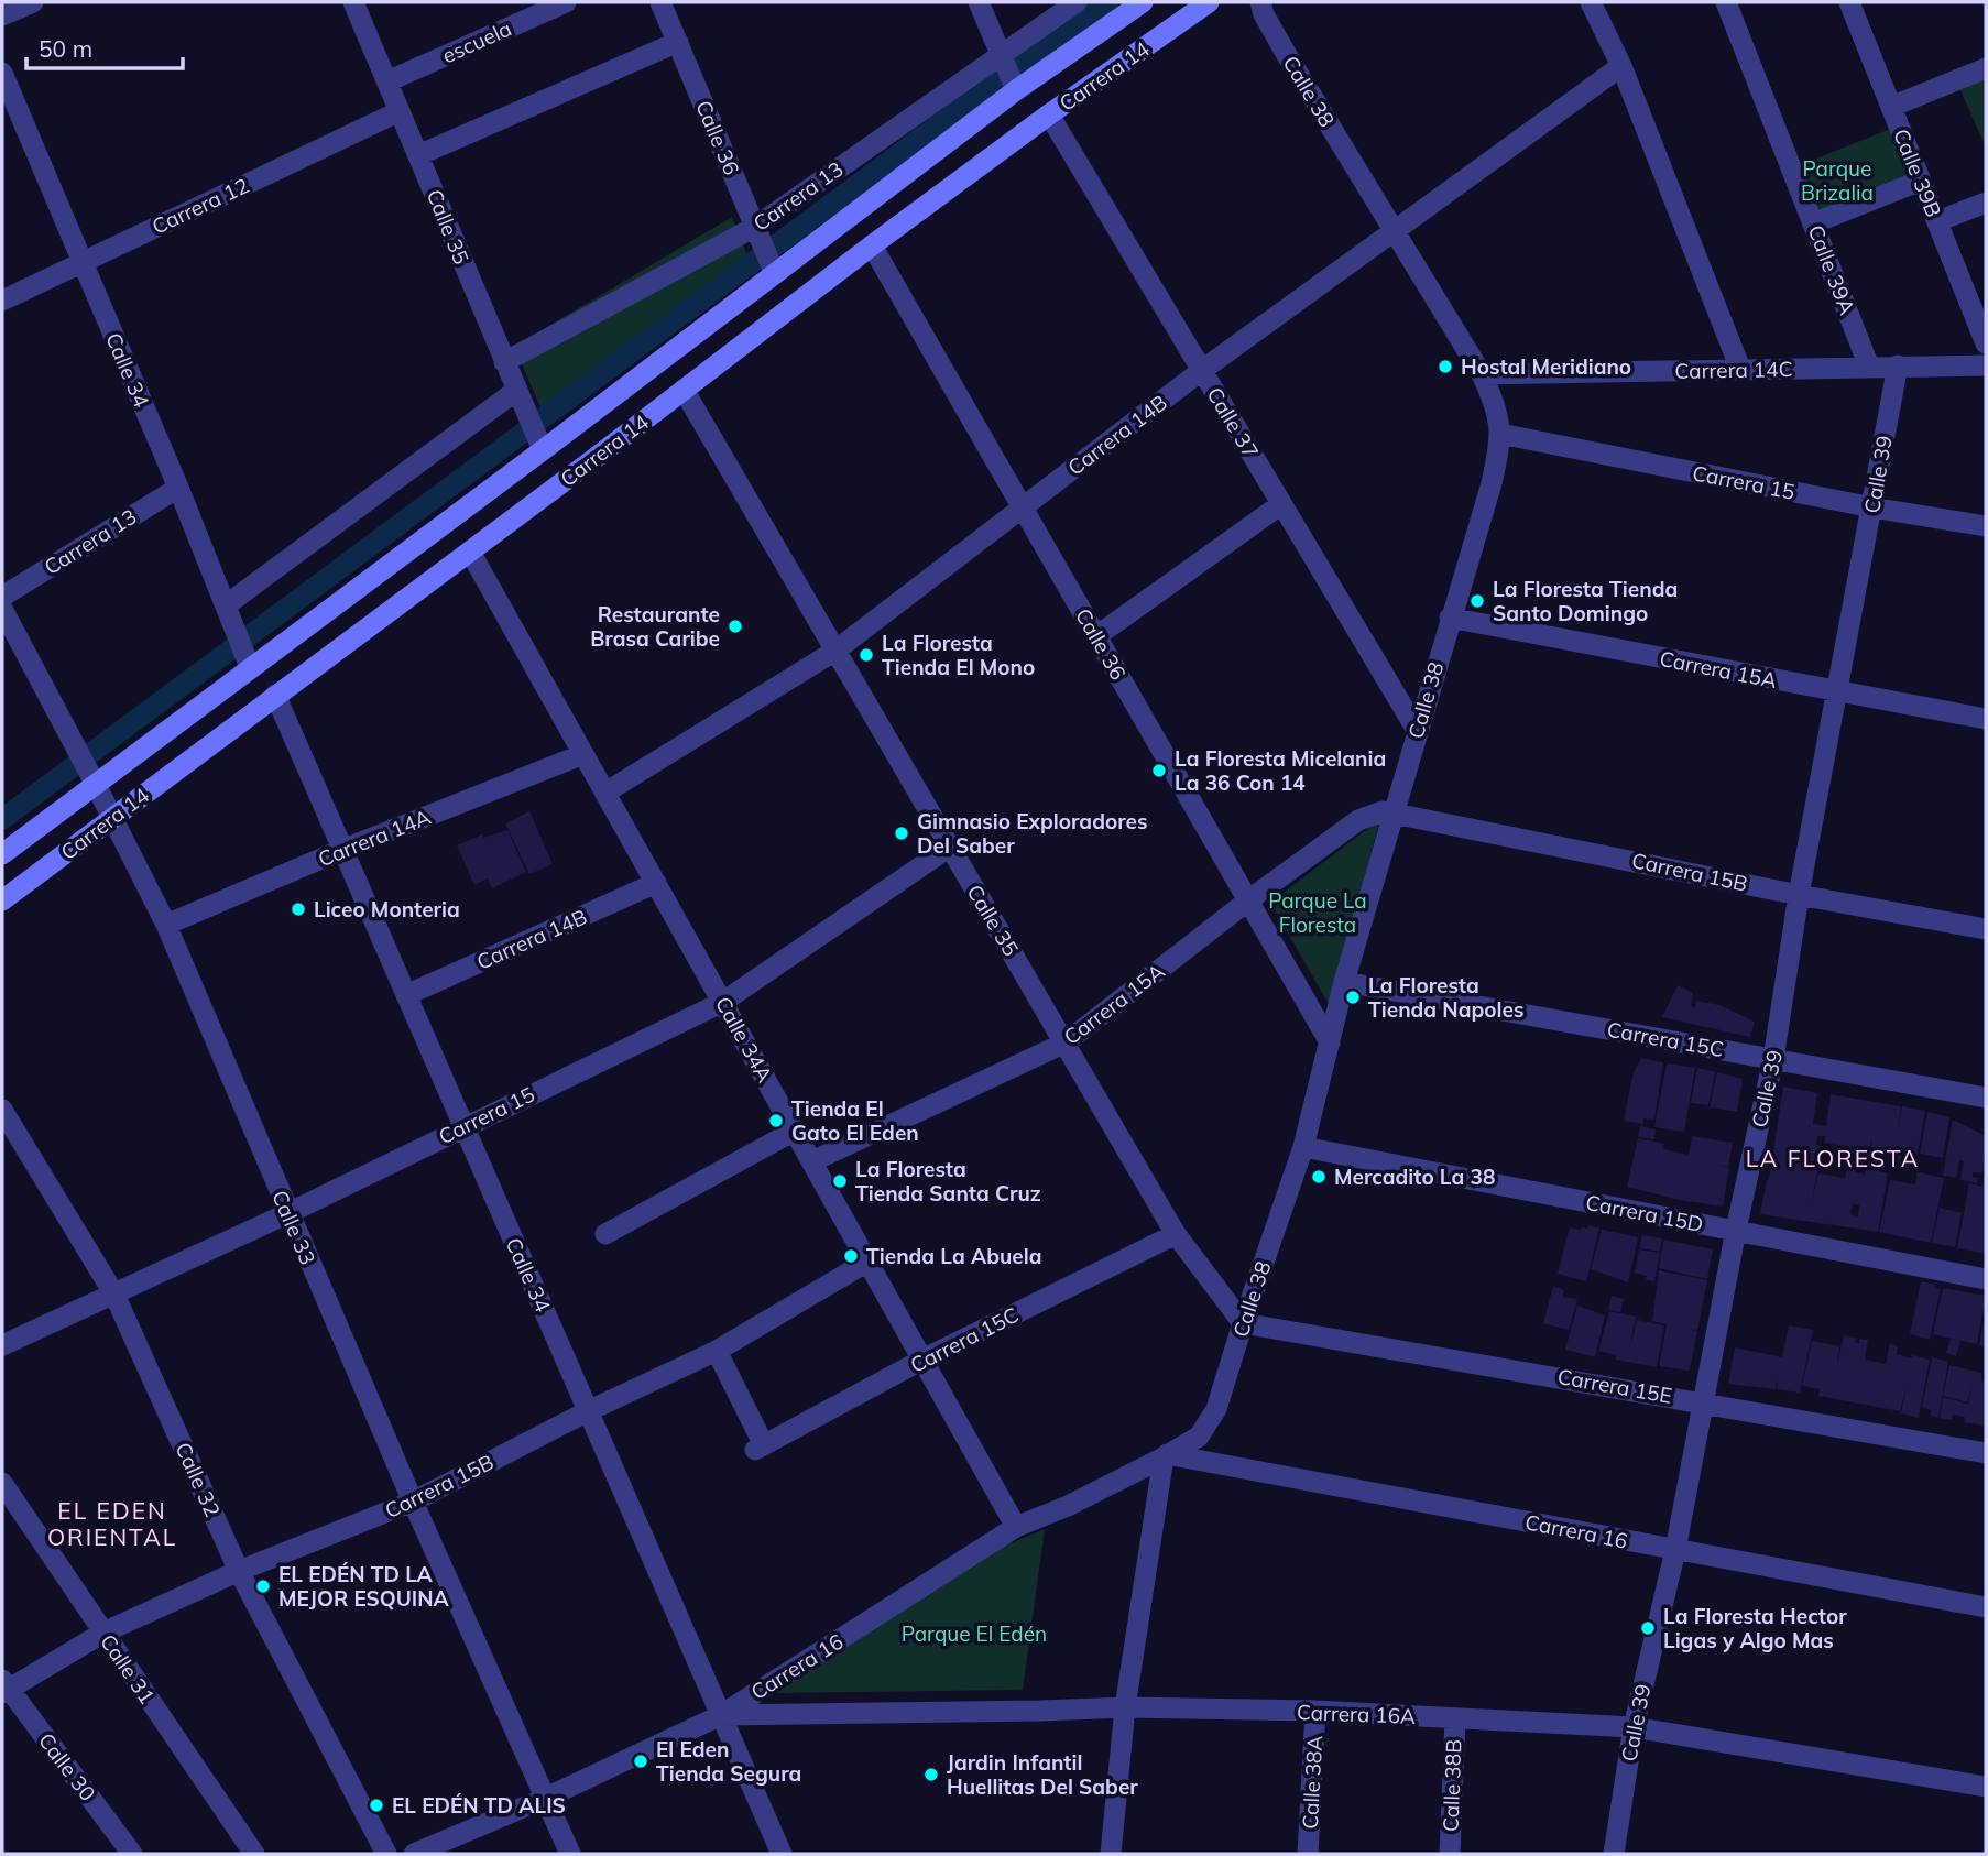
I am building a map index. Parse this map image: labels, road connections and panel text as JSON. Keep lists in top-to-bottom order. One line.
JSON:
{"streets":{"main road":["Carrera 14"],"street":["escuela","Calle 38","Calle 36","Calle 39B","Carrera 13","Carrera 12","Calle 35","Calle 39A","Calle 34","Carrera 14C","Calle 37","Carrera 14B","Calle 39","Carrera 15","Carrera 15A","Carrera 14A","Carrera 15B","Calle 34A","Carrera 15C","Carrera 15D","Calle 33","Carrera 15E","Calle 32","Carrera 16","Calle 31","Carrera 16A","Calle 30","Calle 38A","Calle 38B"]},"crossings":[["escuela","Calle 35"],["Carrera 14","Calle 36"],["Carrera 14","Calle 35"],["Carrera 14","Calle 34"],["Carrera 14","Calle 37"],["Carrera 14","Calle 34A"],["Carrera 14","Calle 33"],["Calle 38","Calle 36"],["Calle 38","Calle 35"],["Calle 38","Carrera 14C"],["Calle 38","Calle 37"],["Calle 38","Carrera 14B"],["Calle 38","Carrera 15"],["Calle 38","Carrera 15A"],["Calle 38","Carrera 15B"],["Calle 38","Carrera 15C"],["Calle 38","Carrera 15D"],["Calle 38","Carrera 15E"],["Calle 38","Carrera 16"],["Calle 36","Carrera 13"],["Calle 36","Carrera 14B"],["Calle 36","Carrera 15A"],["Carrera 13","Calle 35"],["Carrera 13","Calle 34"],["Carrera 12","Calle 35"],["Carrera 12","Calle 34"],["Calle 35","Carrera 14B"],["Calle 35","Carrera 15"],["Calle 35","Carrera 15A"],["Calle 35","Carrera 15C"],["Calle 35","Carrera 15E"],["Calle 39A","Carrera 14C"],["Calle 34","Carrera 14B"],["Calle 34","Carrera 15"],["Calle 34","Carrera 14A"],["Calle 34","Carrera 15B"],["Calle 34","Carrera 16"],["Calle 34","Carrera 16A"],["Carrera 14C","Calle 39"],["Calle 37","Carrera 14B"],["Carrera 14B","Calle 34A"],["Calle 39","Carrera 15"],["Calle 39","Carrera 15A"],["Calle 39","Carrera 15B"],["Calle 39","Carrera 15C"],["Calle 39","Carrera 15D"],["Calle 39","Carrera 15E"],["Calle 39","Carrera 16"],["Calle 39","Carrera 16A"],["Carrera 15","Calle 34A"],["Carrera 15","Calle 33"],["Carrera 15","Calle 32"],["Carrera 15A","Carrera 15B"],["Carrera 15A","Calle 34A"],["Carrera 14A","Calle 34A"],["Carrera 14A","Calle 33"],["Carrera 15B","Calle 34A"],["Carrera 15B","Carrera 15C"],["Carrera 15B","Calle 33"],["Carrera 15B","Calle 32"],["Carrera 15B","Calle 31"],["Carrera 15B","Calle 30"],["Calle 34A","Carrera 15C"],["Calle 34A","Carrera 16"],["Calle 33","Carrera 16"],["Carrera 16","Carrera 16A"],["Carrera 16A","Calle 38A"],["Carrera 16A","Calle 38B"]],"districts":["LA FLORESTA","EL EDEN ORIENTAL"],"parks":["Parque Brizalia","Parque La Floresta","Parque El Edén"],"places":["Hostal Meridiano","La Floresta Tienda Santo Domingo","Restaurante Brasa Caribe","La Floresta Tienda El Mono","La Floresta Micelania La 36 Con 14","Gimnasio Exploradores Del Saber","Liceo Monteria","La Floresta Tienda Napoles","Tienda El Gato El Eden","Mercadito La 38","La Floresta Tienda Santa Cruz","Tienda La Abuela","EL EDÉN TD LA MEJOR ESQUINA","La Floresta Hector Ligas y Algo Mas","El Eden Tienda Segura","Jardin Infantil Huellitas Del Saber","EL EDÉN TD ALIS"],"scale_bar":"50 m"}
